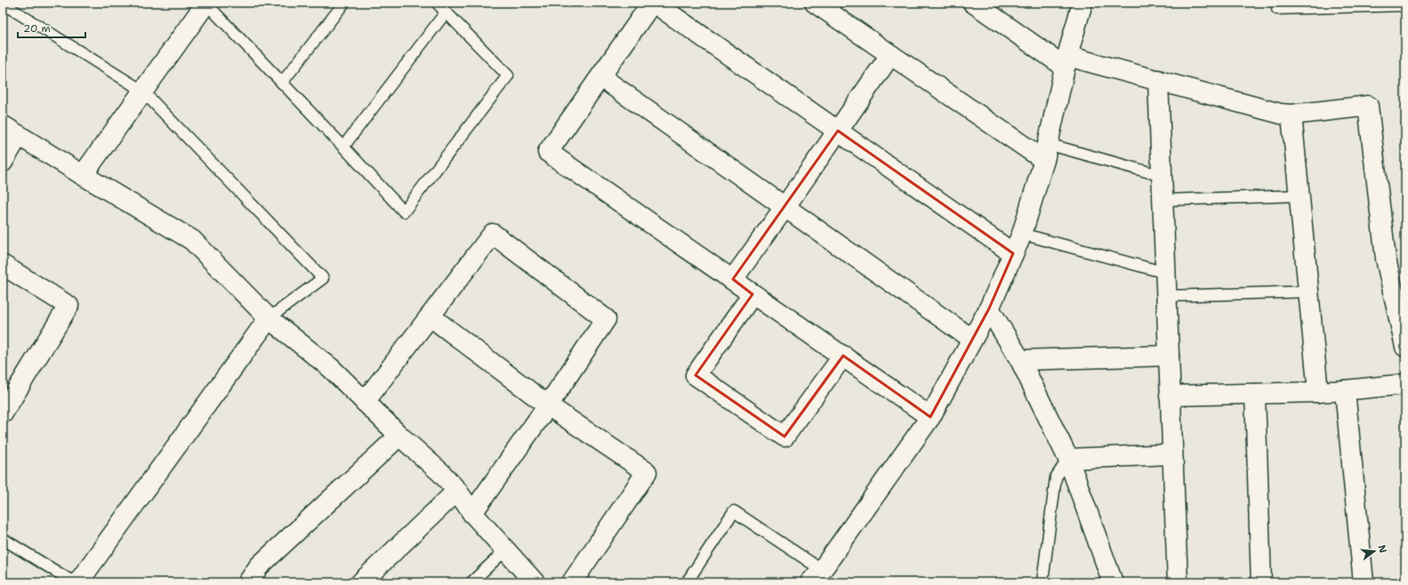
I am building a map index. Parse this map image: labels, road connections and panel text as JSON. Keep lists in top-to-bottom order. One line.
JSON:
{"scale_bar":"20 m","north":"right"}
